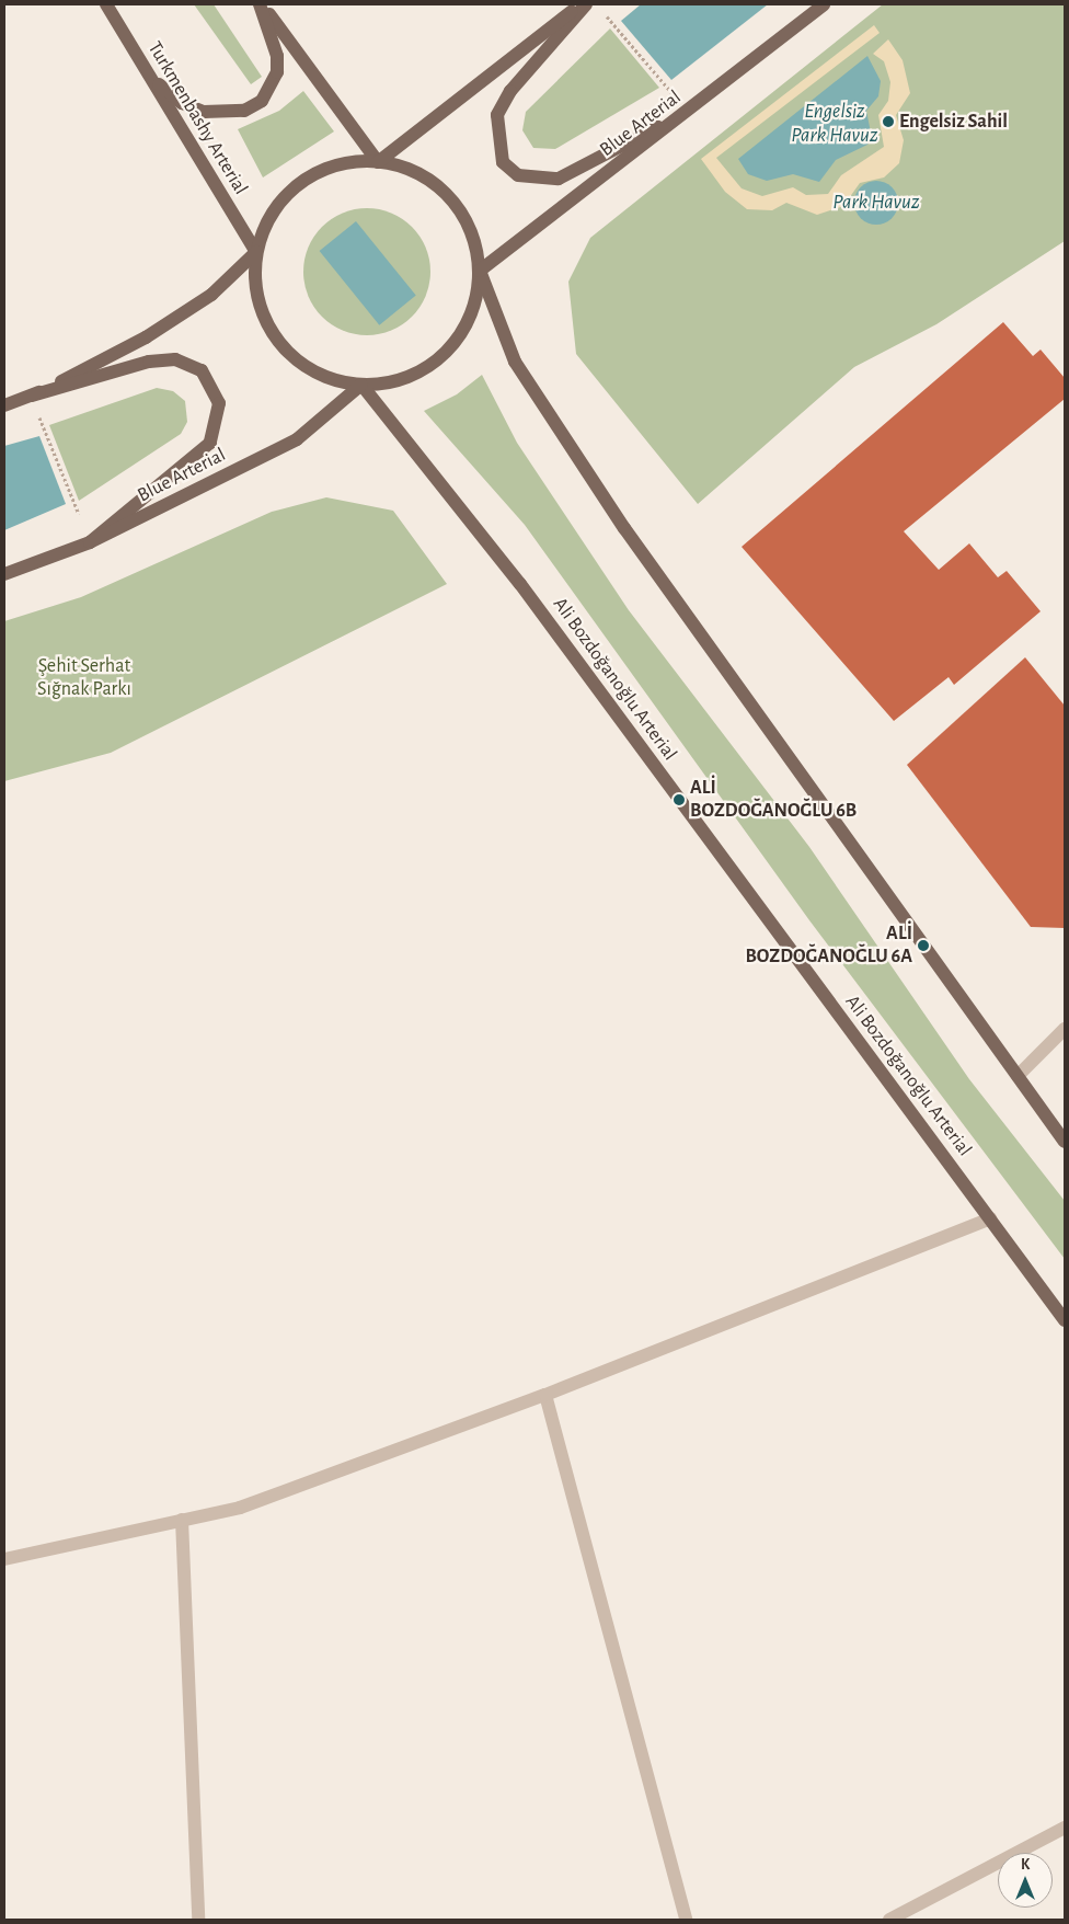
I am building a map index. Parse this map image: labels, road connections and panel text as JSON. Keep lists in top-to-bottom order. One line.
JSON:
{"streets":{"main road":["Turkmenbashy Arterial","Blue Arterial","Ali Bozdoğanoğlu Arterial"]},"crossings":[["Blue Arterial","Ali Bozdoğanoğlu Arterial"]],"water":["Engelsiz Park Havuz","Park Havuz"],"parks":["Şehit Serhat Sığnak Parkı"],"places":["Engelsiz Sahil","ALİ BOZDOĞANOĞLU 6B","ALİ BOZDOĞANOĞLU 6A"],"north":"top"}
